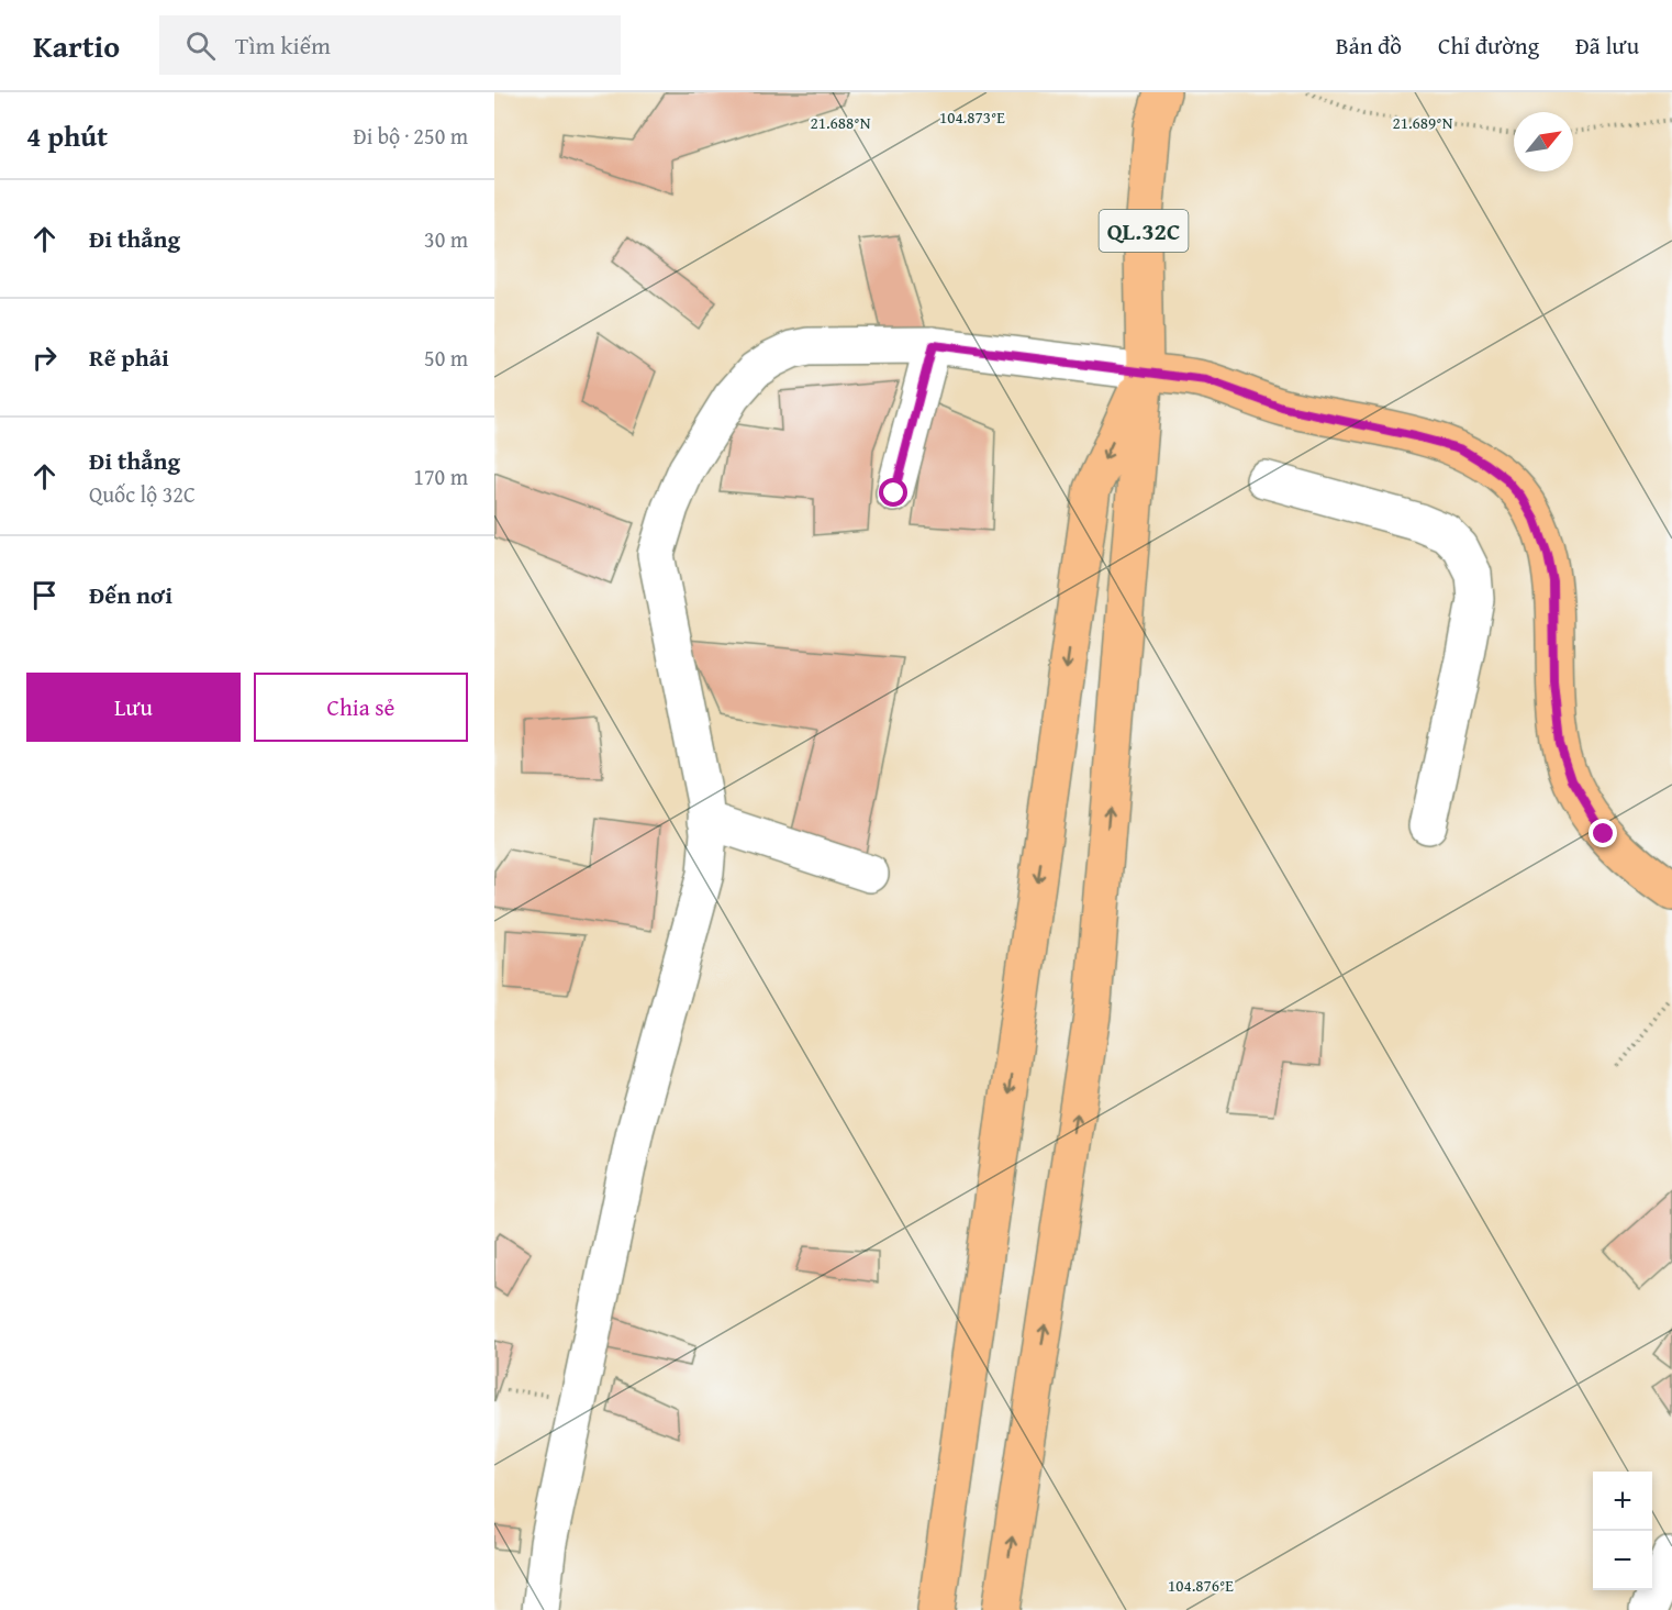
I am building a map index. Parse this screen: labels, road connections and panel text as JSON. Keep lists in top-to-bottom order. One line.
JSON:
{"streets":{"main road":["QL.32C"]},"north":"top right","page":{"header":"Kartio","search":"Tìm kiếm","nav":["Bản đồ","Chỉ đường","Đã lưu"],"heading":["4 phút","Đi bộ · 250 m"],"list":[["Đi thẳng","30 m"],["Rẽ phải","50 m"],["Đi thẳng","Quốc lộ 32C","170 m"],"Đến nơi"],"buttons":["Lưu","Chia sẻ"],"map_buttons":["+","−"]},"coordinates":["104.873°E","21.688°N","21.689°N","104.876°E"]}
